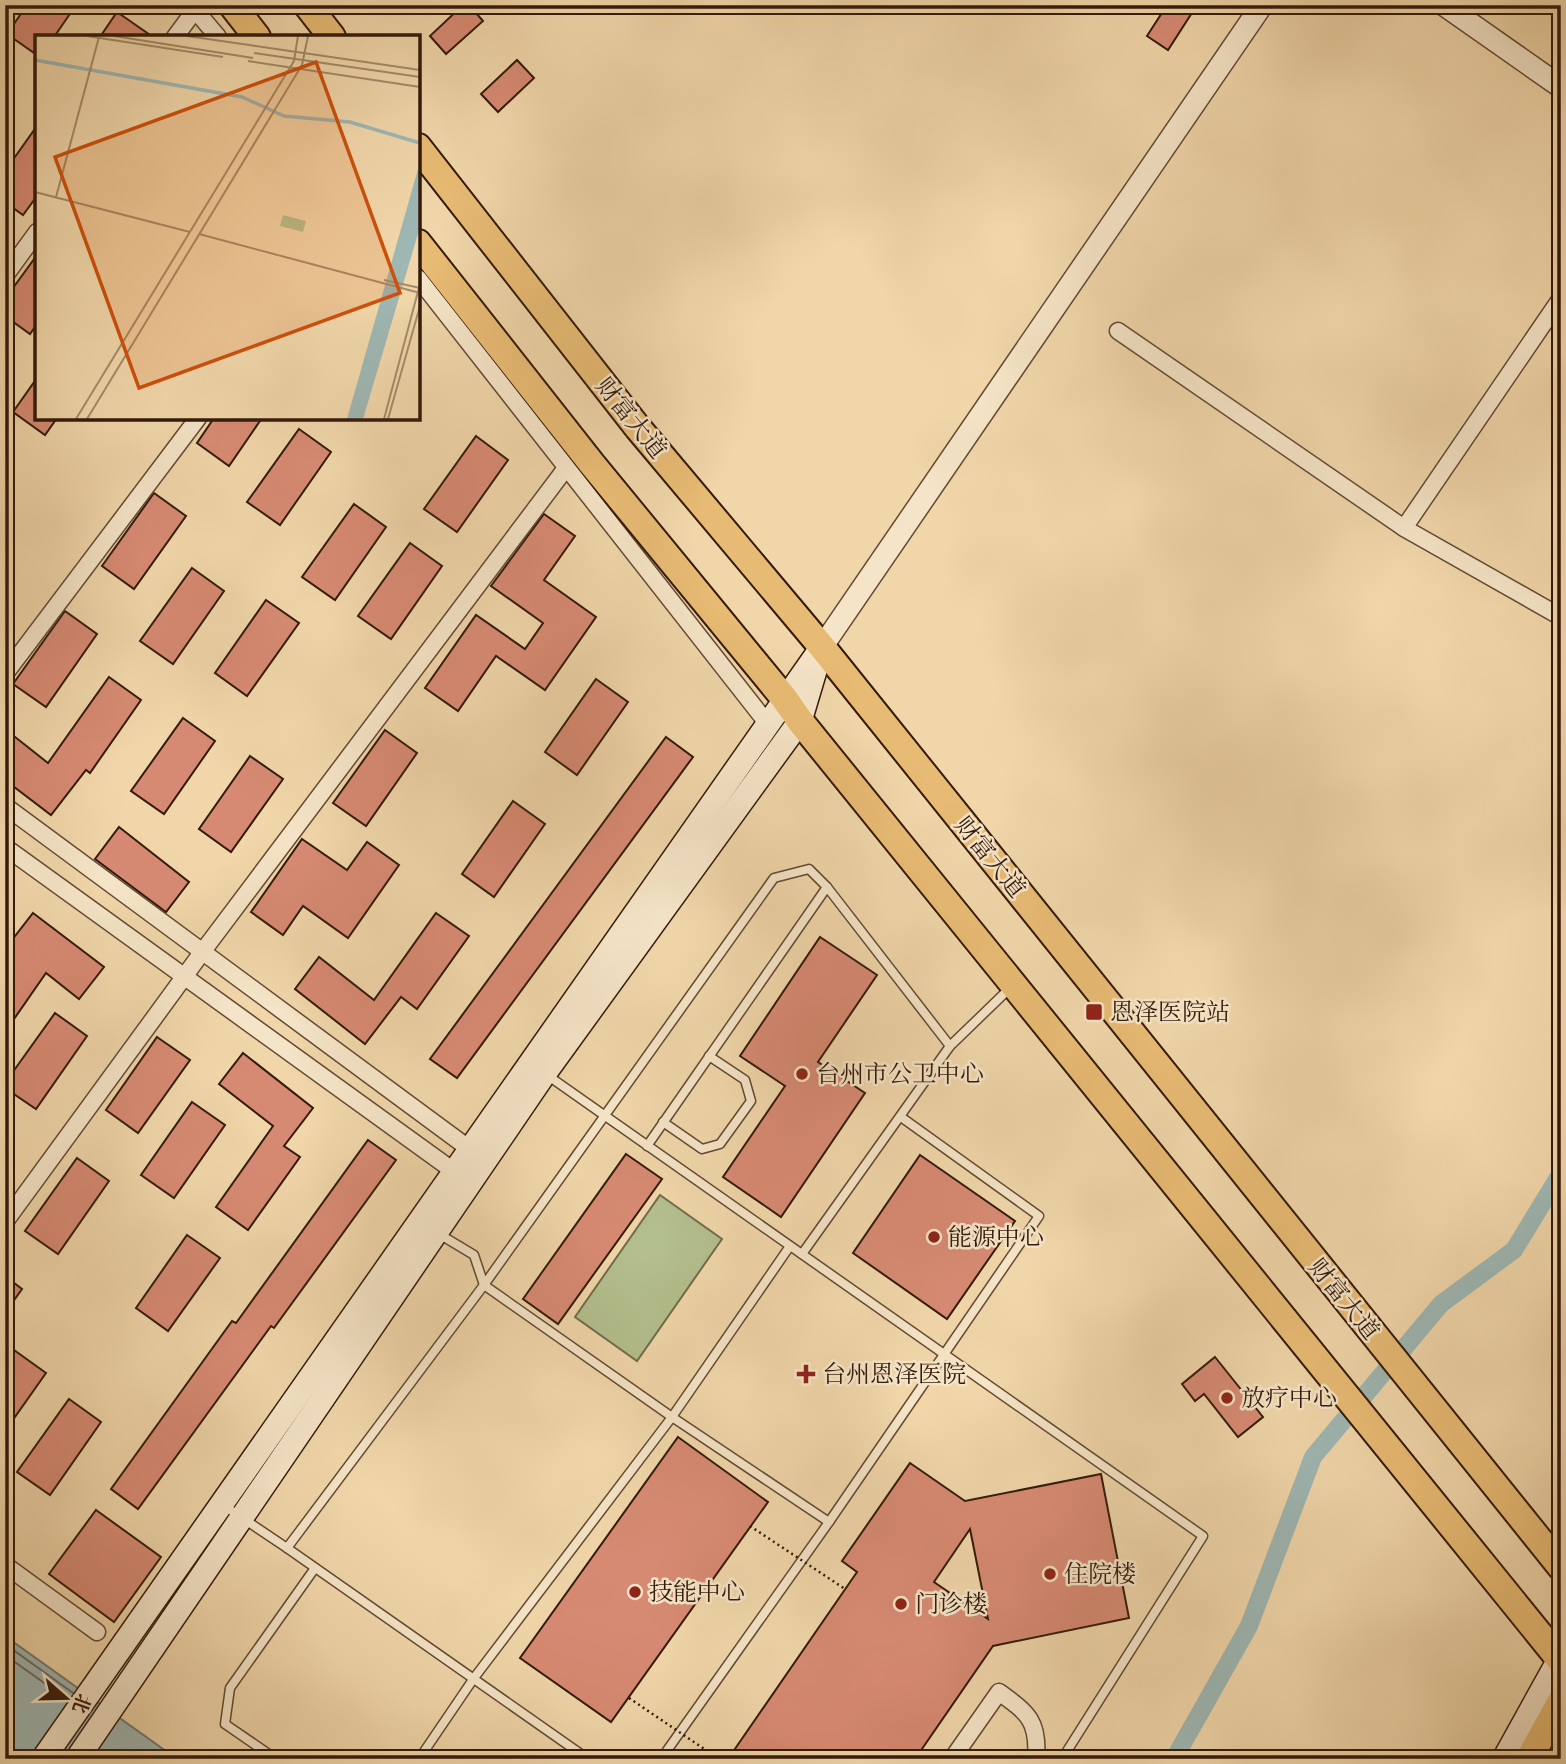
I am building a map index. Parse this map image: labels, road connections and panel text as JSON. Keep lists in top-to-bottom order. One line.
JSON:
{"streets":{"main road":["财富大道"]},"places":{"transit":["恩泽医院站"],"other":["台州市公卫中心","能源中心","放疗中心","住院楼","技能中心","门诊楼"],"health":["台州恩泽医院"]},"north":"right"}
